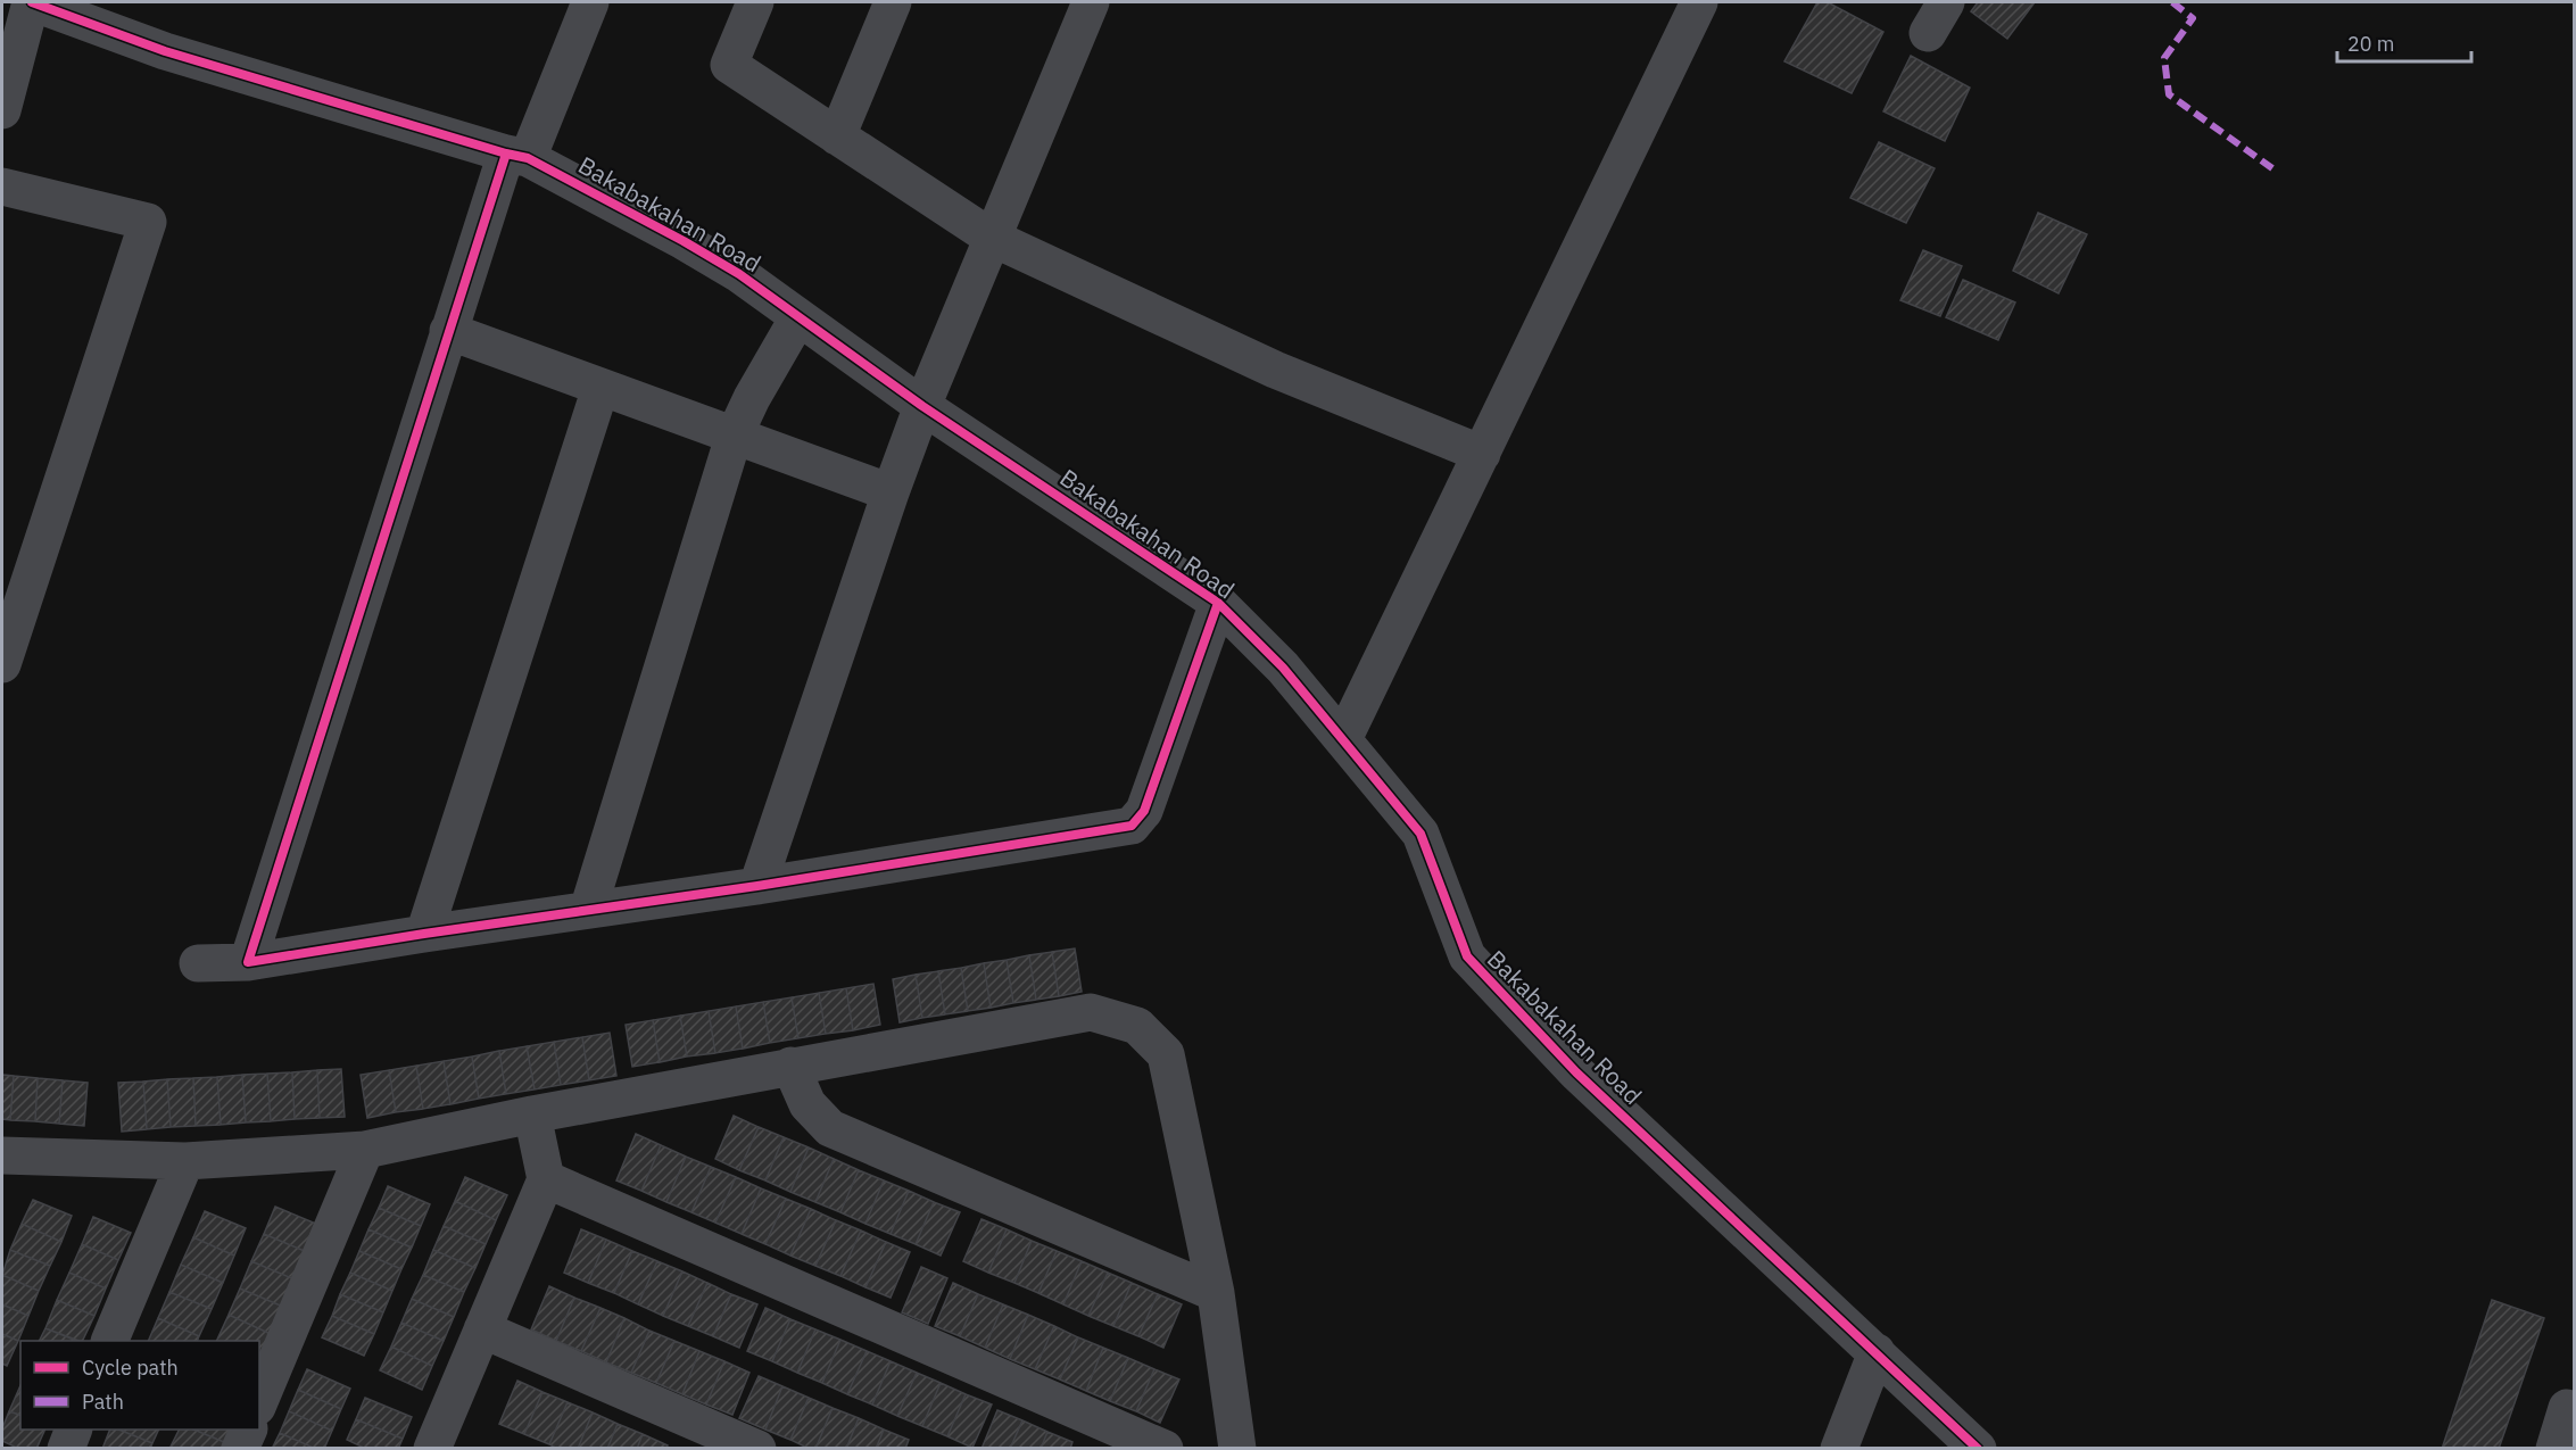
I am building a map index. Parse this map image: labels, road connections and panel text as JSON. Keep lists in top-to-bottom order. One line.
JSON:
{"streets":{"street":["Bakabakahan Road"]},"legend":["Cycle path","Path"],"scale_bar":"20 m"}
